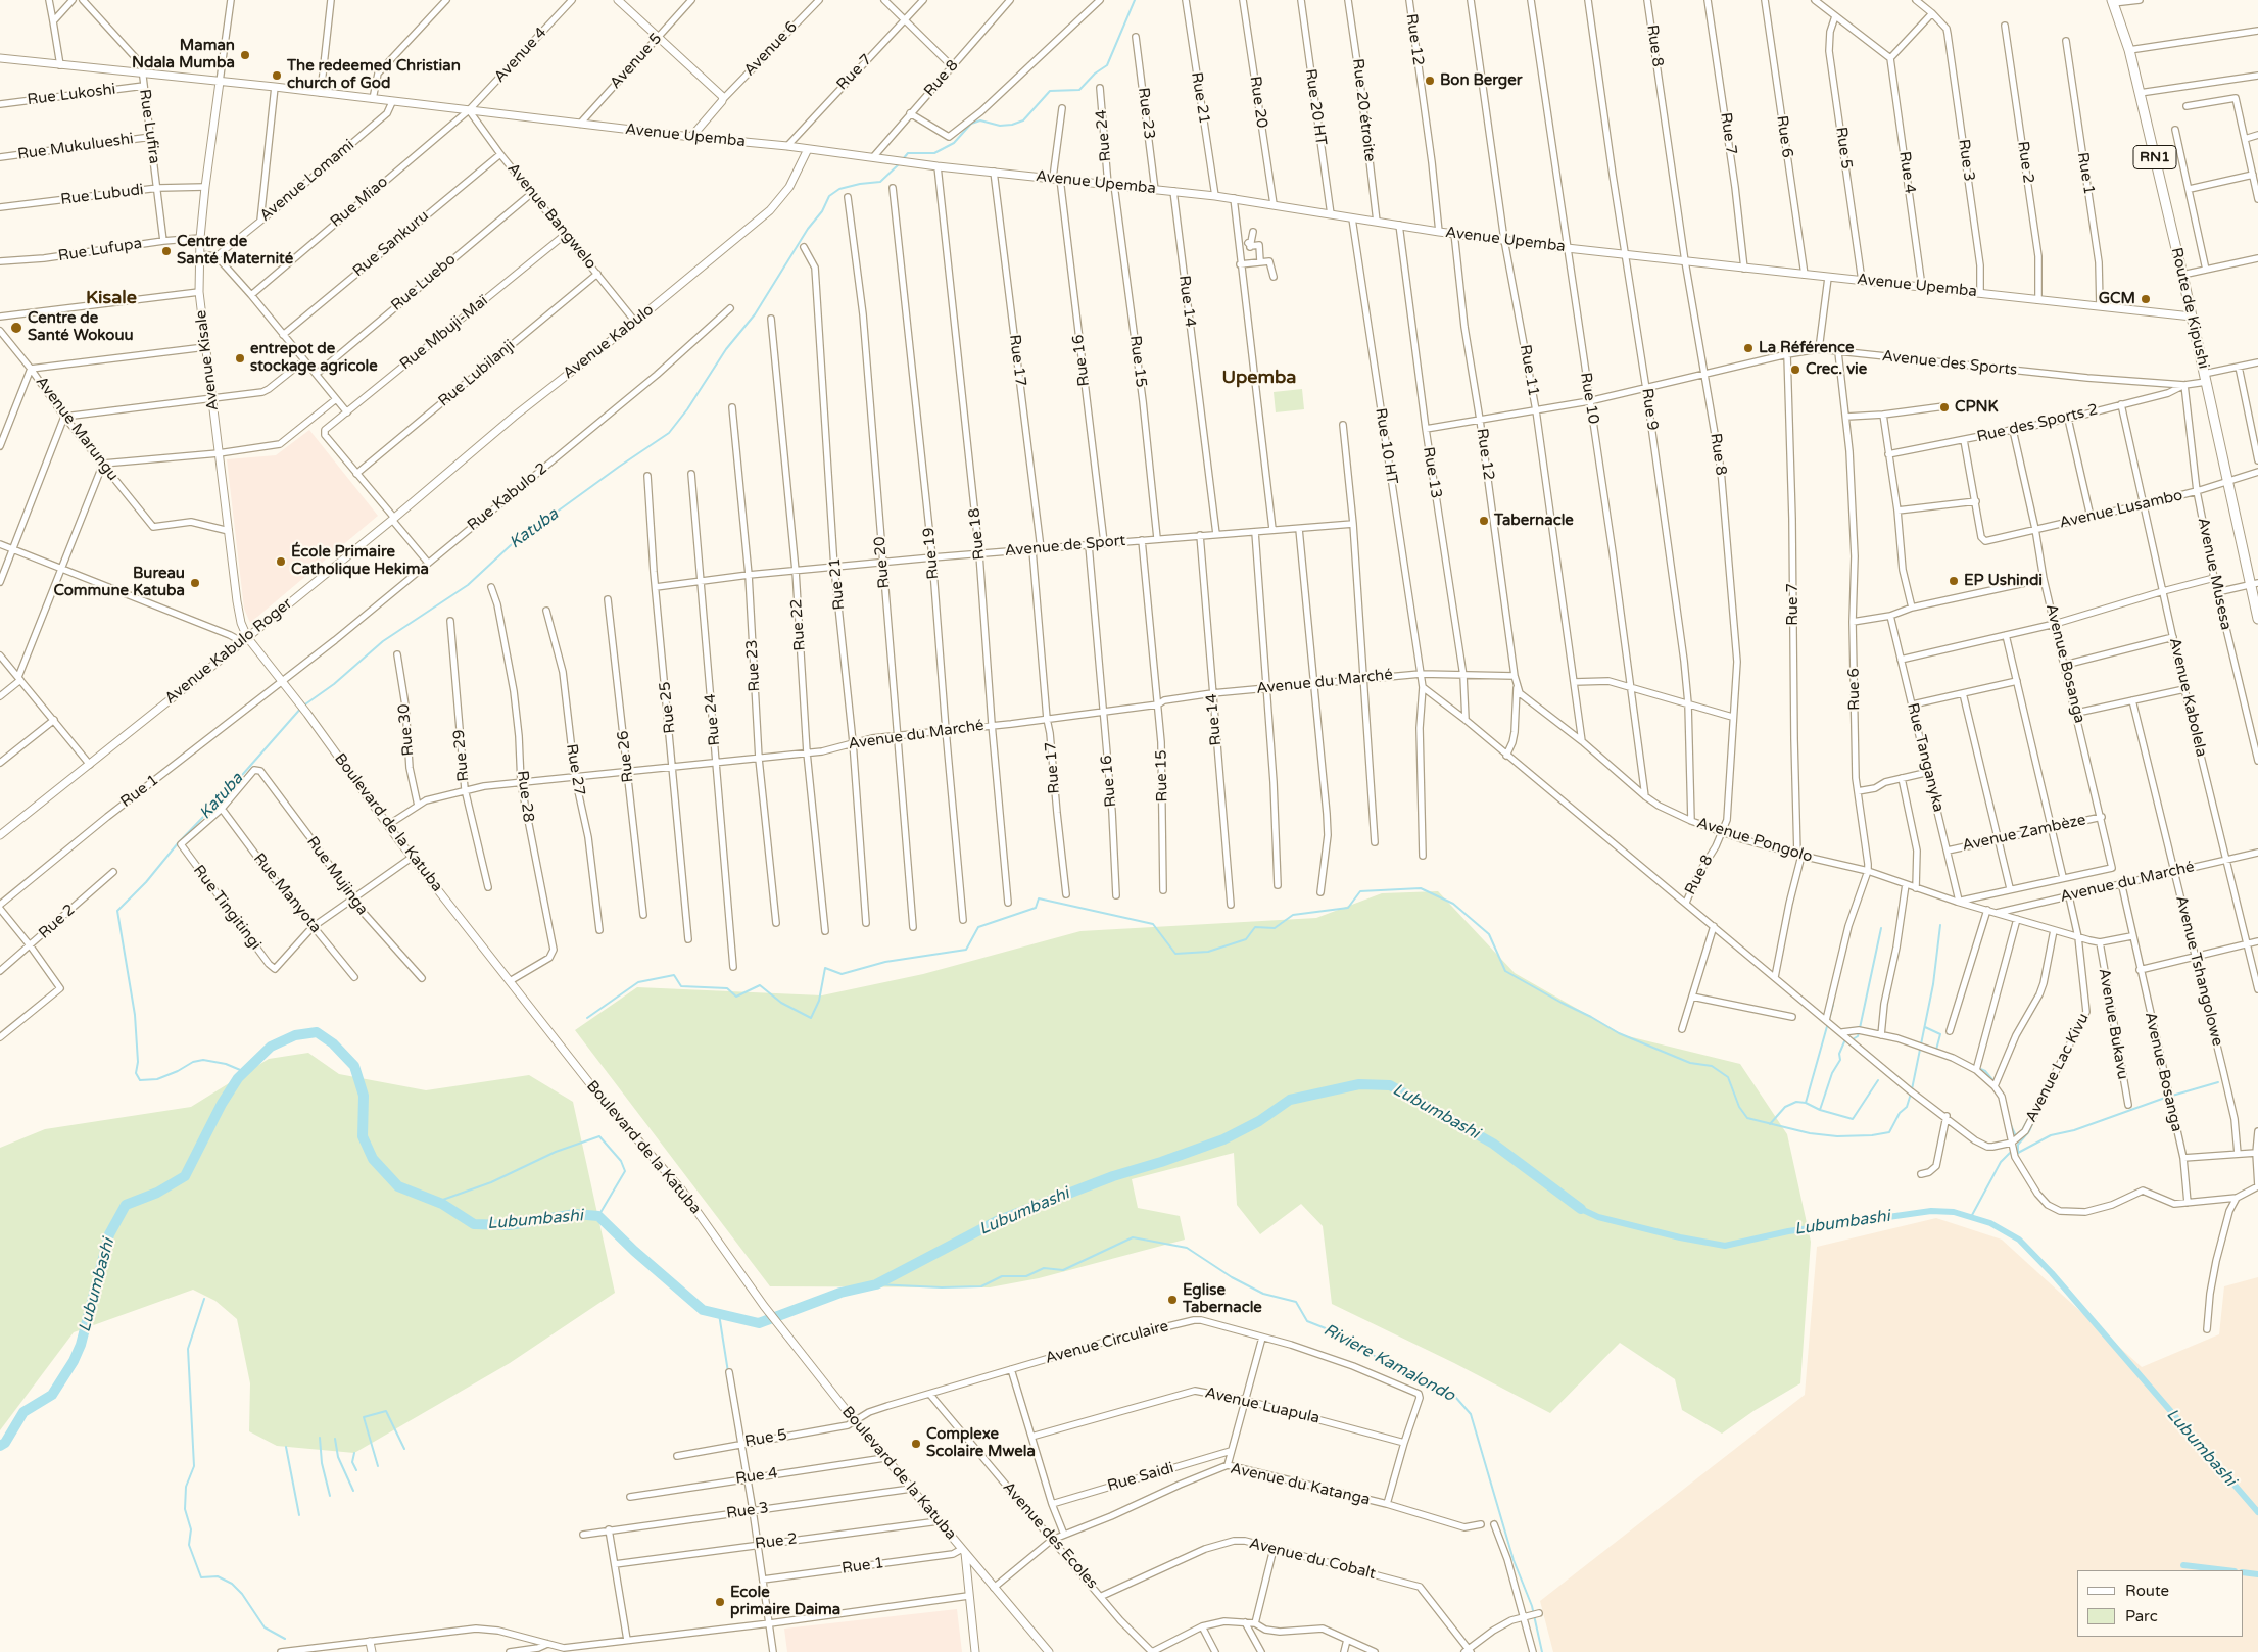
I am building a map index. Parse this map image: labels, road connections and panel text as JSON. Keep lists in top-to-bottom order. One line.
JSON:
{"streets":{"highway":["RN1","Route de Kipushi"],"street":["Rue 12","Rue 8","Avenue 6","Avenue 4","Avenue 5","Rue 7","Rue Lukoshi","Rue 21","Rue 20","Rue 20 HT","Rue 20 étroite","Rue 23","Rue Lufira","Avenue Upemba","Rue 24","Rue 6","Rue Mukulueshi","Rue 5","Rue 3","Rue 2","Rue 4","Rue 1","Avenue Lomami","Rue Lubudi","Rue Miao","Avenue Bangwelo","Rue Sankuru","Rue Lufupa","Rue Luebo","Rue 14","Rue Mbuji-Maï","Avenue Kabulo","Avenue Kisale","Rue 17","Rue 16","Rue 15","Avenue des Sports","Rue 11","Rue Lubilanji","Rue 10","Rue 9","Rue des Sports 2","Avenue Marungu","Rue 10 HT","Rue 13","Rue Kabulo 2","Avenue Lusambo","Rue 18","Avenue de Sport","Rue 19","Avenue Musesa","Rue 22","Avenue Kabulo Roger","Avenue Bosanga","Avenue du Marché","Avenue Kabolela","Rue 25","Rue 30","Rue 29","Rue 26","Rue Tanganyka","Rue 27","Rue 28","Boulevard de la Katuba","Avenue Zambèze","Avenue Pongolo","Rue Mujinga","Rue Manyota","Rue Tingitingi","Avenue Tshangolowe","Avenue Bukavu","Avenue Lac Kivu","Avenue Circulaire","Avenue Luapula","Rue Saidi","Avenue du Katanga","Avenue des Ecoles","Avenue du Cobalt"]},"crossings":[["Rue 12","Avenue Upemba"],["Rue 12","Avenue des Sports"],["Rue 8","Avenue Upemba"],["Rue 8","Avenue des Sports"],["Rue 8","Avenue Pongolo"],["Avenue 4","Avenue Upemba"],["Avenue 4","Rue Miao"],["Avenue 4","Avenue Bangwelo"],["Avenue 5","Avenue Upemba"],["Rue 7","Avenue Upemba"],["Rue 7","Avenue des Sports"],["Rue 7","Avenue Pongolo"],["Rue Lukoshi","Rue Lufira"],["Rue 21","Avenue Upemba"],["Rue 21","Avenue de Sport"],["Rue 21","Avenue du Marché"],["Rue 20","Avenue Upemba"],["Rue 20","Avenue de Sport"],["Rue 20","Avenue du Marché"],["Rue 20 HT","Avenue Upemba"],["Rue 20 étroite","Avenue Upemba"],["Rue 23","Avenue Upemba"],["Rue 23","Avenue de Sport"],["Rue 23","Avenue du Marché"],["Rue Lufira","Avenue Upemba"],["Rue Lufira","Rue Mukulueshi"],["Rue Lufira","Rue Lubudi"],["Rue Lufira","Rue Lufupa"],["Avenue Upemba","Rue 24"],["Avenue Upemba","Rue 6"],["Avenue Upemba","Rue 5"],["Avenue Upemba","Rue 3"],["Avenue Upemba","Rue 2"],["Avenue Upemba","Rue 4"],["Avenue Upemba","Rue 1"],["Avenue Upemba","Avenue Lomami"],["Avenue Upemba","Rue Miao"],["Avenue Upemba","Avenue Bangwelo"],["Avenue Upemba","Rue 14"],["Avenue Upemba","Route de Kipushi"],["Avenue Upemba","Avenue Kabulo"],["Avenue Upemba","Avenue Kisale"],["Avenue Upemba","Rue 17"],["Avenue Upemba","Rue 16"],["Avenue Upemba","Rue 15"],["Avenue Upemba","Rue 11"],["Avenue Upemba","Rue 10"],["Avenue Upemba","Rue 9"],["Avenue Upemba","Rue 10 HT"],["Avenue Upemba","Rue 13"],["Avenue Upemba","Rue 18"],["Rue 24","Rue 15"],["Rue 24","Avenue de Sport"],["Rue 24","Avenue du Marché"],["Rue 6","Avenue des Sports"],["Rue 6","Avenue Pongolo"],["Rue 5","Boulevard de la Katuba"],["Rue 5","Avenue Circulaire"],["Rue 3","Boulevard de la Katuba"],["Rue 2","Boulevard de la Katuba"],["Rue 4","Boulevard de la Katuba"],["Rue 1","Rue Kabulo 2"],["Rue 1","Boulevard de la Katuba"],["Rue Lubudi","Avenue Kisale"],["Rue Miao","Avenue Bangwelo"],["Avenue Bangwelo","Rue Sankuru"],["Avenue Bangwelo","Rue Luebo"],["Avenue Bangwelo","Rue Mbuji-Maï"],["Avenue Bangwelo","Avenue Kabulo"],["Avenue Bangwelo","Rue Lubilanji"],["Rue Lufupa","Avenue Kisale"],["Rue 14","Avenue de Sport"],["Rue 14","Avenue du Marché"],["Route de Kipushi","Avenue des Sports"],["Route de Kipushi","Avenue Lusambo"],["Rue Mbuji-Maï","Rue Lubilanji"],["Avenue Kabulo","Avenue Kabulo Roger"],["Avenue Kisale","Avenue Marungu"],["Avenue Kisale","Avenue Kabulo Roger"],["Avenue Kisale","Boulevard de la Katuba"],["Rue 17","Avenue de Sport"],["Rue 17","Avenue du Marché"],["Rue 16","Avenue de Sport"],["Rue 16","Avenue du Marché"],["Rue 15","Avenue de Sport"],["Rue 15","Avenue du Marché"],["Avenue des Sports","Rue 11"],["Avenue des Sports","Rue 10"],["Avenue des Sports","Rue 9"],["Avenue des Sports","Rue des Sports 2"],["Avenue des Sports","Rue 13"],["Avenue des Sports","Avenue Musesa"],["Rue 11","Avenue Pongolo"],["Rue 10","Avenue Pongolo"],["Rue 9","Avenue Pongolo"],["Rue des Sports 2","Avenue Musesa"],["Rue des Sports 2","Avenue Bosanga"],["Rue des Sports 2","Avenue Kabolela"],["Rue 10 HT","Avenue du Marché"],["Rue Kabulo 2","Boulevard de la Katuba"],["Avenue Lusambo","Avenue Musesa"],["Avenue Lusambo","Avenue Bosanga"],["Avenue Lusambo","Avenue Kabolela"],["Rue 18","Avenue de Sport"],["Rue 18","Avenue du Marché"],["Avenue de Sport","Rue 19"],["Avenue de Sport","Rue 22"],["Avenue de Sport","Rue 25"],["Rue 19","Avenue du Marché"],["Rue 22","Avenue du Marché"],["Avenue Kabulo Roger","Boulevard de la Katuba"],["Avenue Bosanga","Avenue du Marché"],["Avenue Bosanga","Avenue Zambèze"],["Avenue Bosanga","Avenue Pongolo"],["Avenue du Marché","Avenue Kabolela"],["Avenue du Marché","Rue 25"],["Avenue du Marché","Rue 30"],["Avenue du Marché","Rue 29"],["Avenue du Marché","Rue 26"],["Avenue du Marché","Rue Tanganyka"],["Avenue du Marché","Rue 27"],["Avenue du Marché","Rue 28"],["Avenue du Marché","Boulevard de la Katuba"],["Avenue du Marché","Avenue Pongolo"],["Avenue du Marché","Avenue Tshangolowe"],["Avenue du Marché","Avenue Lac Kivu"],["Rue Tanganyka","Avenue Zambèze"],["Rue Tanganyka","Avenue Pongolo"],["Rue 28","Boulevard de la Katuba"],["Boulevard de la Katuba","Avenue Circulaire"],["Boulevard de la Katuba","Avenue du Katanga"],["Avenue Pongolo","Avenue Bukavu"],["Avenue Pongolo","Avenue Lac Kivu"],["Rue Mujinga","Rue Manyota"],["Rue Mujinga","Rue Tingitingi"],["Rue Manyota","Rue Tingitingi"],["Avenue Circulaire","Avenue Luapula"],["Avenue Circulaire","Avenue des Ecoles"],["Avenue du Katanga","Avenue des Ecoles"],["Avenue des Ecoles","Avenue du Cobalt"]],"districts":["Kisale","Upemba"],"water":["Katuba","Lubumbashi","Riviere Kamalondo"],"places":["Maman Ndala Mumba","The redeemed Christian church of God","Bon Berger","Centre de Santé Maternité","GCM","Centre de Santé Wokouu","La Référence","entrepot de stockage agricole","Crec. vie","CPNK","Tabernacle","École Primaire Catholique Hekima","EP Ushindi","Bureau Commune Katuba","Eglise Tabernacle","Complexe Scolaire Mwela","Ecole primaire Daima"],"legend":["Route","Parc"]}
